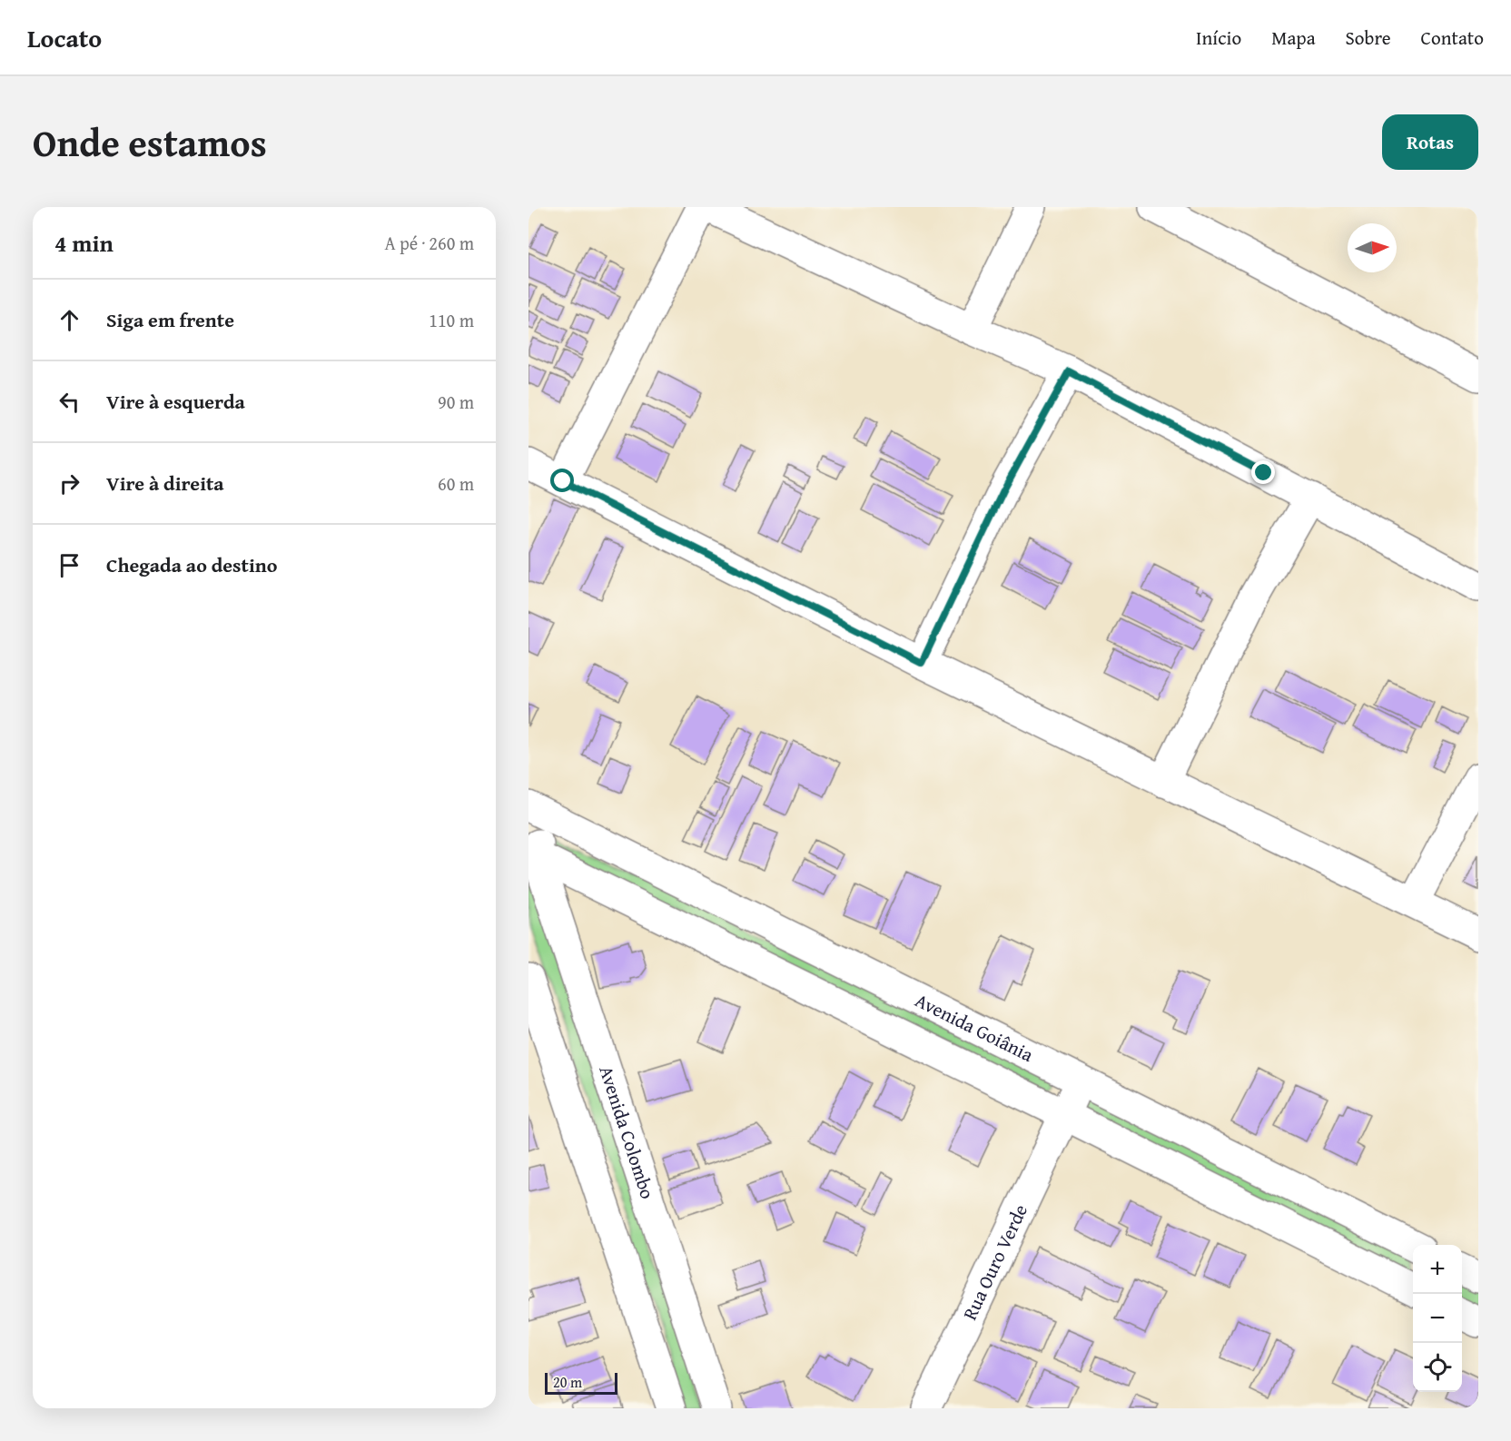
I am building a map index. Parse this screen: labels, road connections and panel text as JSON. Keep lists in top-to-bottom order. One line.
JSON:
{"streets":{"street":["Avenida Goiânia","Avenida Colombo","Rua Ouro Verde"]},"crossings":[["Avenida Goiânia","Avenida Colombo"],["Avenida Goiânia","Rua Ouro Verde"]],"scale_bar":"20 m","north":"right","page":{"header":"Locato","nav":["Início","Mapa","Sobre","Contato"],"title":"Onde estamos","buttons":"Rotas","heading":["4 min","A pé · 260 m"],"list":[["Siga em frente","110 m"],["Vire à esquerda","90 m"],["Vire à direita","60 m"],"Chegada ao destino"],"map_buttons":["+","−"],"scale":"20 m"}}
